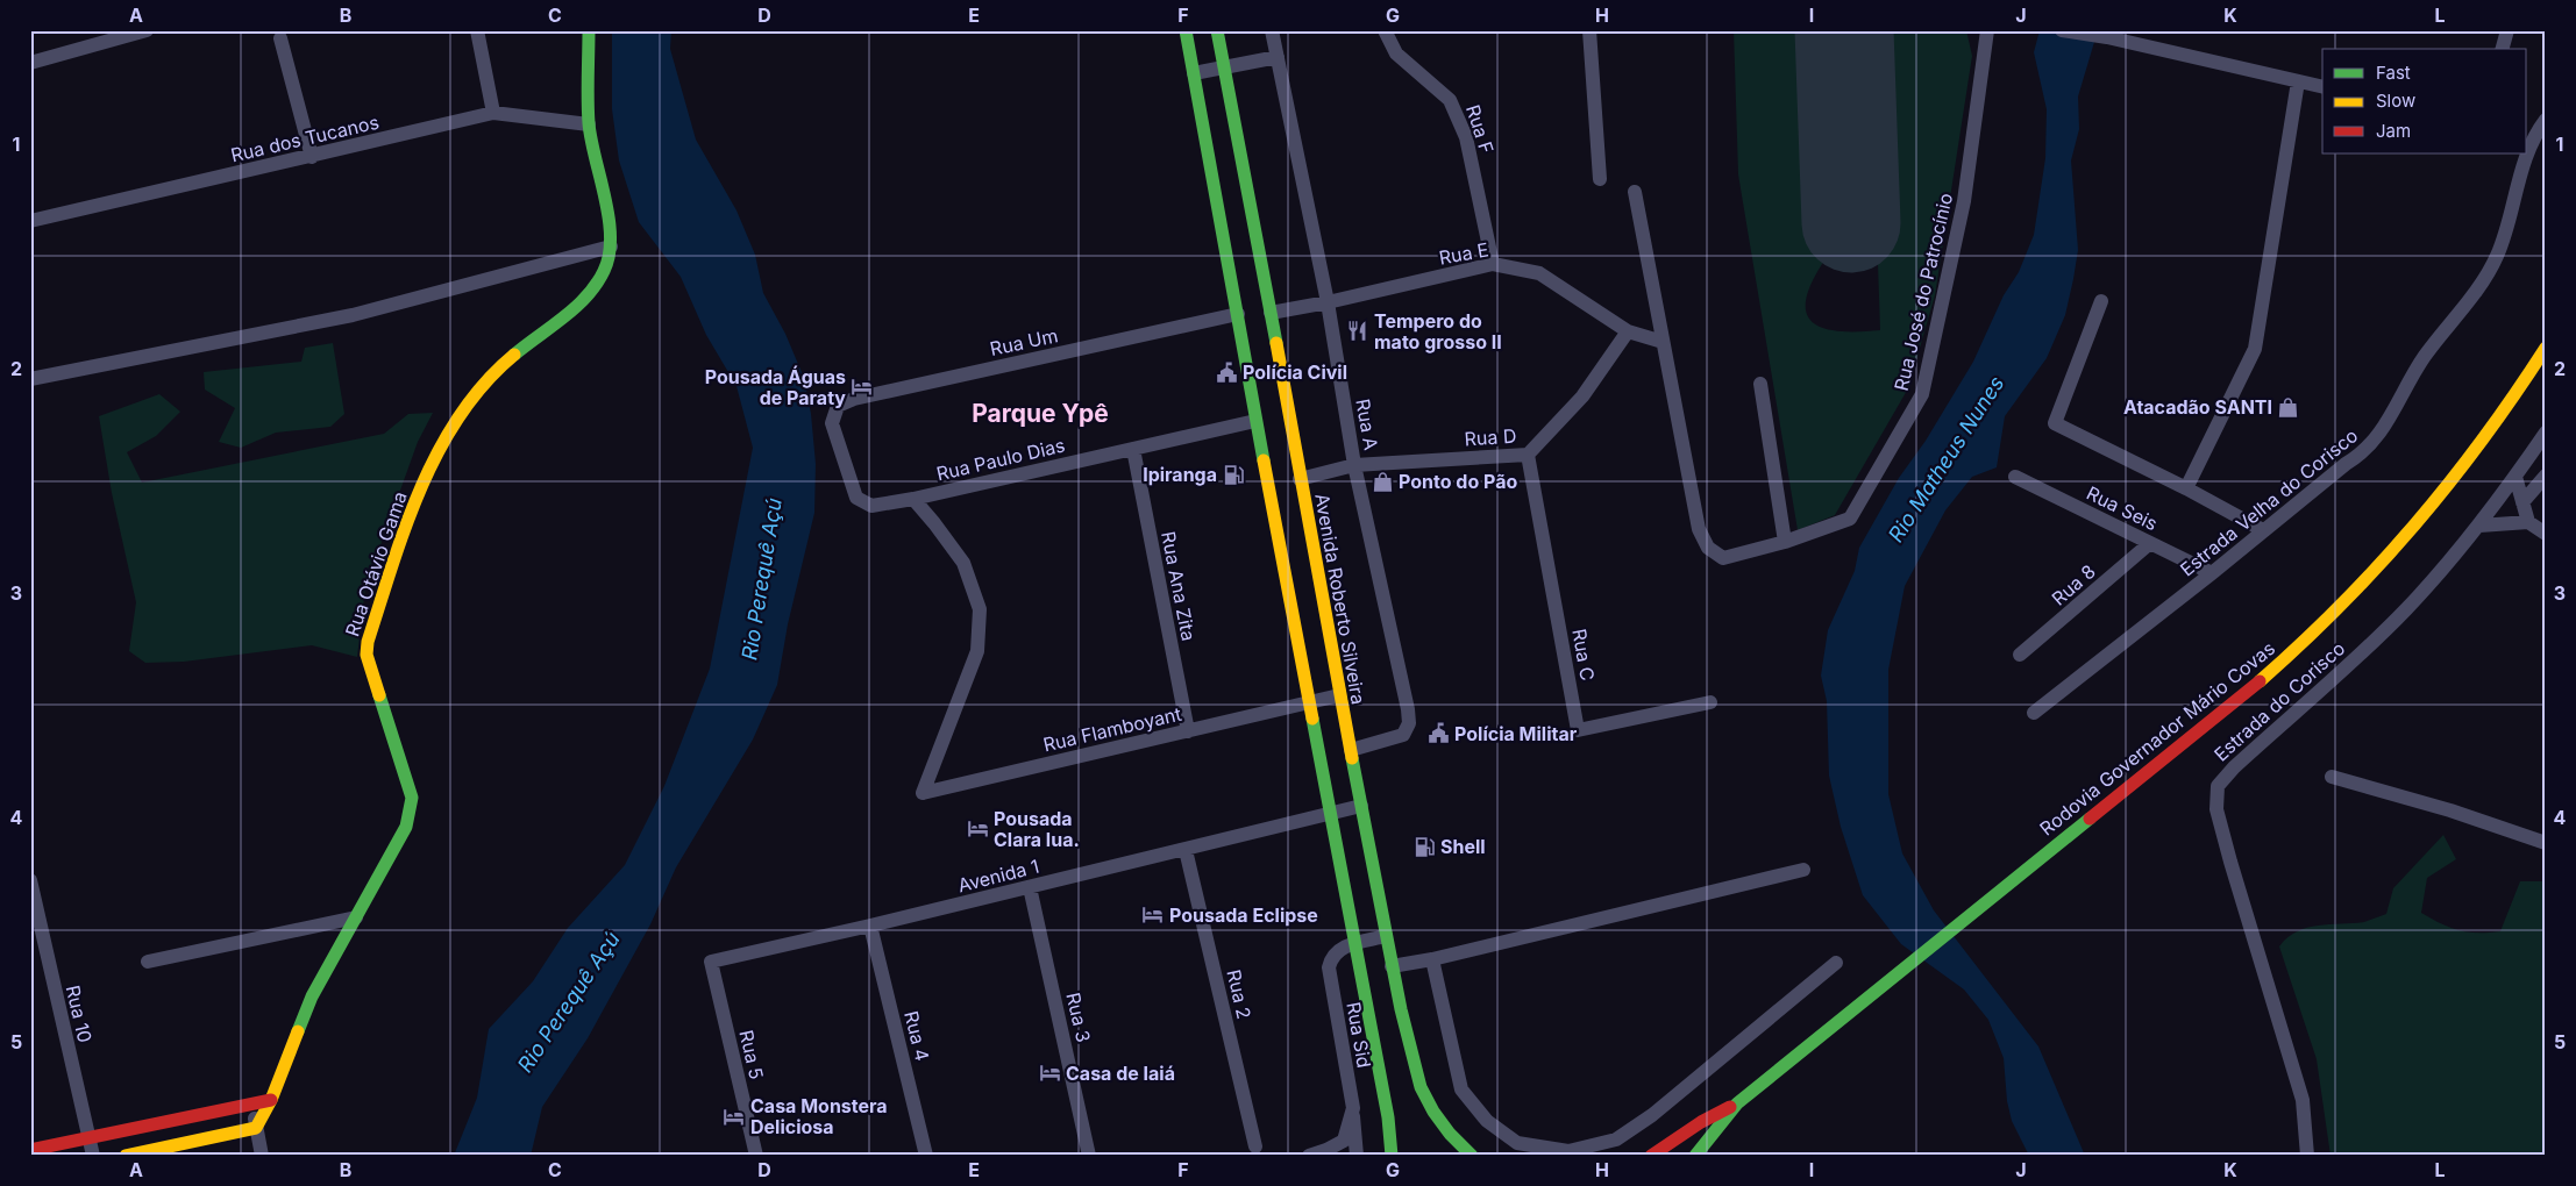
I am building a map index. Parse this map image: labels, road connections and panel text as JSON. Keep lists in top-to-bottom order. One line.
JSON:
{"streets":{"main road":["Rua Otávio Gama","Avenida Roberto Silveira","Rodovia Governador Mário Covas"],"street":["Rua F","Rua dos Tucanos","Rua E","Rua José do Patrocínio","Rua Um","Rua A","Rua D","Rua Paulo Dias","Estrada Velha do Corisco","Rua Seis","Rua 8","Rua Ana Zita","Rua C","Estrada do Corisco","Rua Flamboyant","Avenida 1","Rua 2","Rua 10","Rua 3","Rua Sid","Rua 4","Rua 5"]},"crossings":[["Rua F","Rua E"],["Rua E","Rua José do Patrocínio"],["Rua E","Rua A"],["Rua E","Rua D"],["Rua E","Avenida Roberto Silveira"],["Rua Um","Rua Paulo Dias"],["Rua A","Rua D"],["Rua A","Avenida Roberto Silveira"],["Rua D","Avenida Roberto Silveira"],["Rua D","Rua C"],["Rua Paulo Dias","Rua Ana Zita"],["Rua Paulo Dias","Rua Flamboyant"],["Estrada Velha do Corisco","Rua Seis"],["Rua Seis","Rua 8"],["Rua Ana Zita","Rua Flamboyant"],["Avenida Roberto Silveira","Rua Flamboyant"],["Avenida Roberto Silveira","Avenida 1"],["Avenida Roberto Silveira","Rua Sid"],["Avenida 1","Rua 2"],["Avenida 1","Rua 3"],["Avenida 1","Rua 4"],["Avenida 1","Rua 5"]],"districts":["Parque Ypê"],"water":["Rio Matheus Nunes","Rio Perequê Açú"],"places":{"restaurant":["Tempero do mato grosso II"],"public building":["Polícia Civil","Polícia Militar"],"hotel":["Pousada Águas de Paraty","Pousada Clara lua.","Pousada Eclipse","Casa de Iaiá","Casa Monstera Deliciosa"],"shop":["Atacadão SANTI","Ponto do Pão"],"fuel station":["Ipiranga","Shell"]},"legend":["Fast","Slow","Jam"],"grid":{"columns":["A","B","C","D","E","F","G","H","I","J","K","L"],"rows":["1","2","3","4","5"]}}
